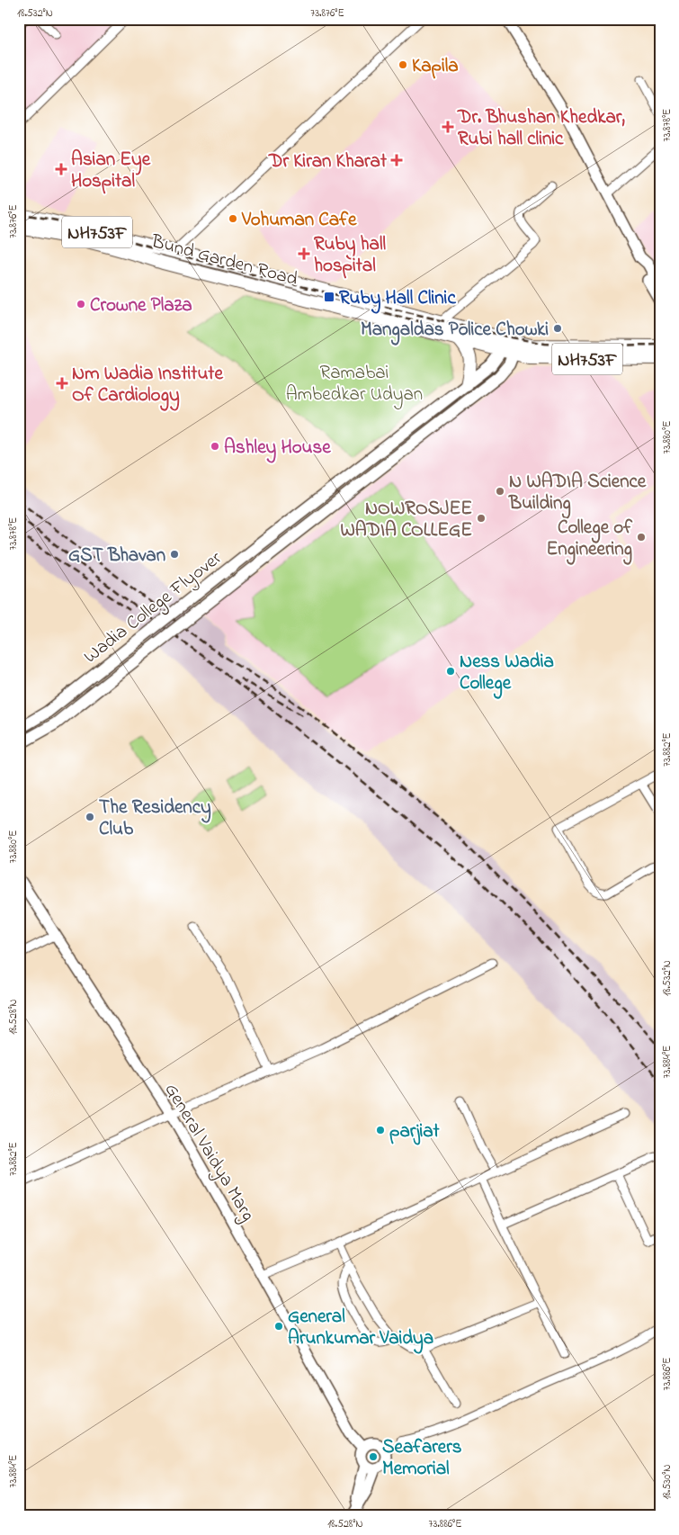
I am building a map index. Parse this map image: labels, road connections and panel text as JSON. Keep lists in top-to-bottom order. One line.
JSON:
{"streets":{"highway":["NH753F","Bund Garden Road"],"main road":["Wadia College Flyover"],"street":["General Vaidya Marg"]},"crossings":[["Bund Garden Road","Wadia College Flyover"]],"parks":["Ramabai Ambedkar Udyan"],"places":{"other":["Kapila","Vohuman Cafe","Crowne Plaza","Mangaldas Police Chowki","Ashley House","N WADIA Science Building","NOWROSJEE WADIA COLLEGE","College of Engineering","GST Bhavan","Ness Wadia College","The Residency Club","parjiat","General Arunkumar Vaidya","Seafarers Memorial"],"health":["Dr. Bhushan Khedkar, Rubi hall clinic","Dr Kiran Kharat","Asian Eye Hospital","Ruby hall hospital","Nm Wadia Institute Of Cardiology"],"transit":["Ruby Hall Clinic"]},"coordinates":["18.532°N","73.876°E","73.878°E","73.880°E","73.882°E","18.528°N","73.884°E","73.886°E","18.530°N"]}
